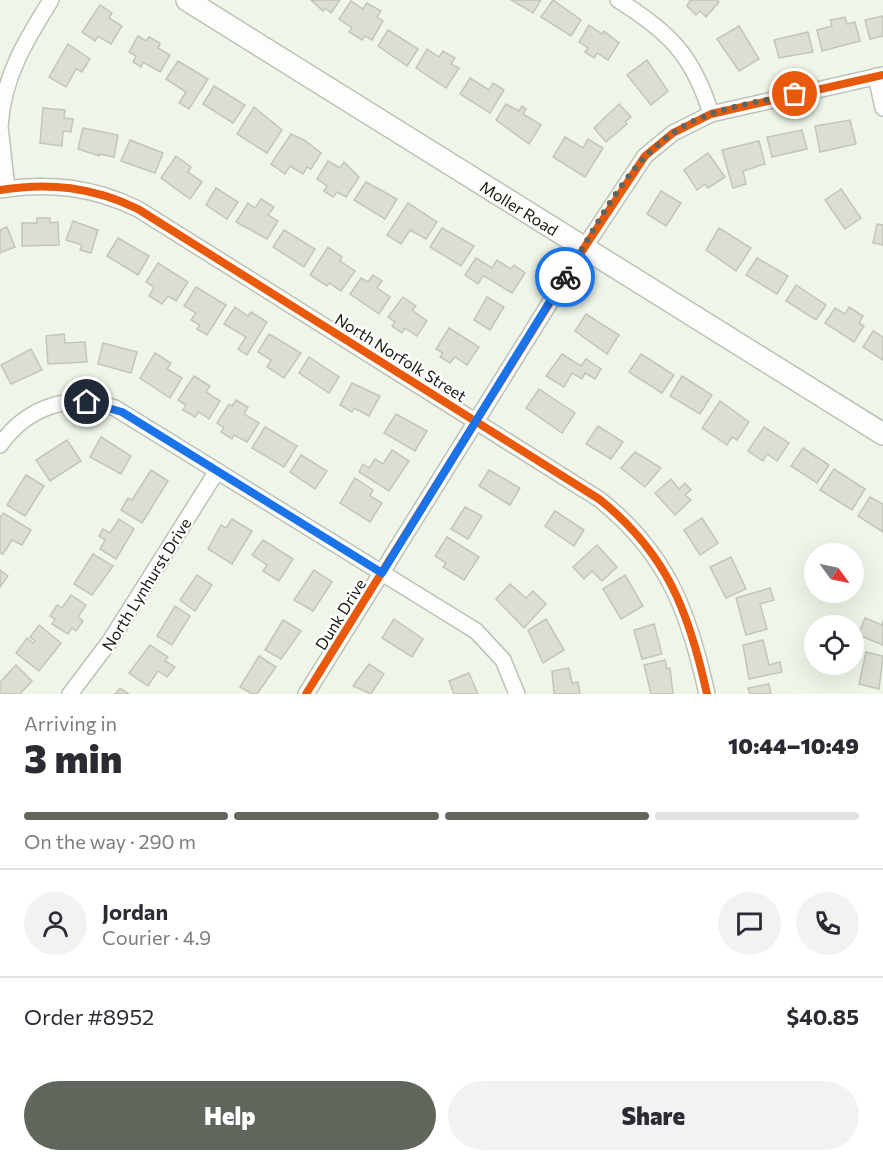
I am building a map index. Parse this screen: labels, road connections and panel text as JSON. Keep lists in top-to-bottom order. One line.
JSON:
{"streets":{"main road":["Moller Road"],"street":["North Norfolk Street","North Lynhurst Drive","Dunk Drive"]},"crossings":[["Moller Road","Dunk Drive"],["North Norfolk Street","Dunk Drive"]],"north":"bottom right","page":{"heading":["3 min","Arriving in","10:44–10:49"],"panel":["Jordan","Courier · 4.9","Order #8952","$40.85"],"bar":"On the way · 290 m","buttons":["Help","Share"]}}
